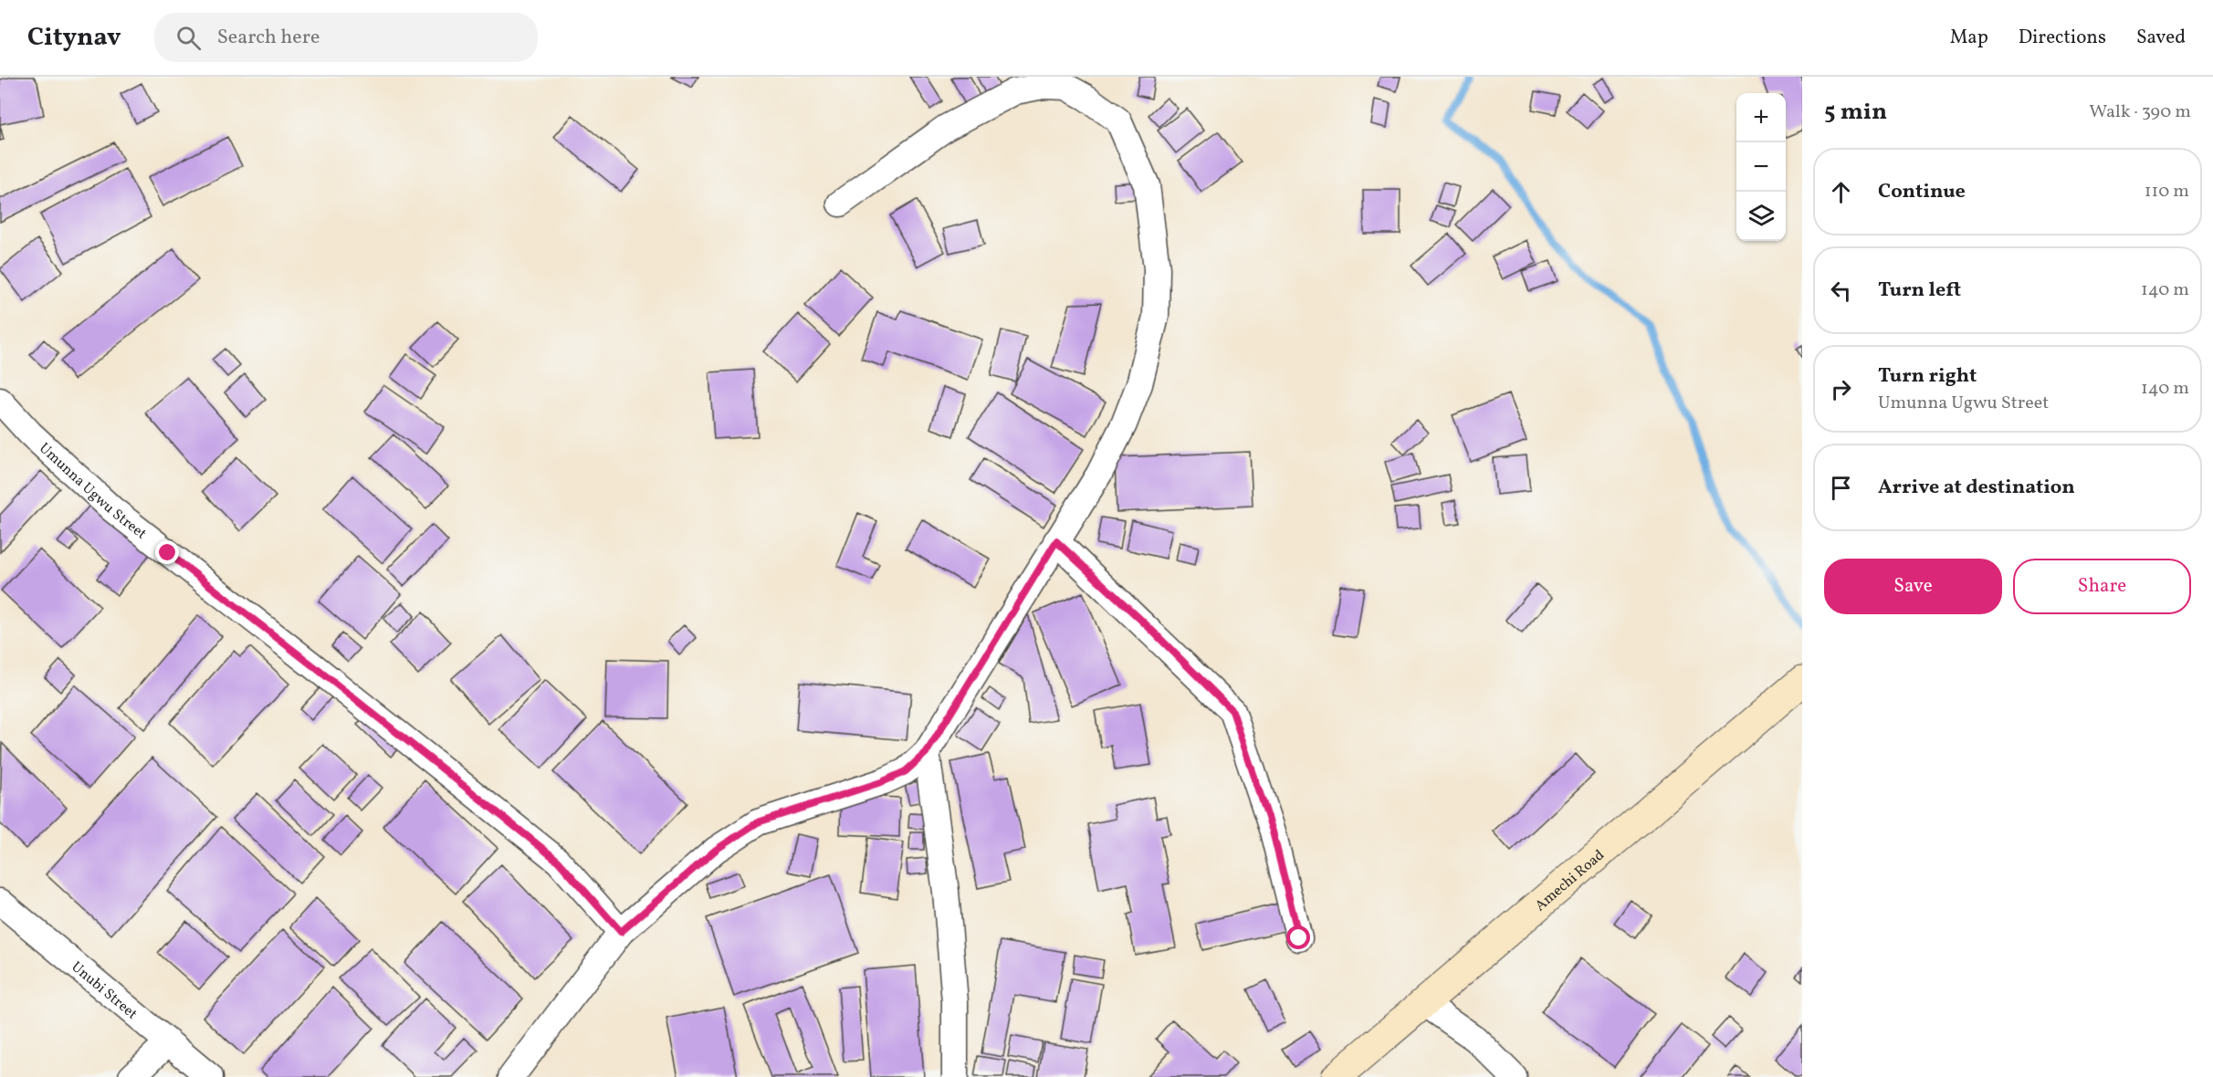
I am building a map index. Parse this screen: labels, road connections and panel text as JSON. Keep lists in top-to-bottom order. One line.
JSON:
{"streets":{"main road":["Amechi Road"],"street":["Umunna Ugwu Street","Unubi Street"]},"page":{"header":"Citynav","search":"Search here","nav":["Map","Directions","Saved"],"heading":["5 min","Walk · 390 m"],"map_buttons":["+","−"],"list":[["Continue","110 m"],["Turn left","140 m"],["Turn right","Umunna Ugwu Street","140 m"],"Arrive at destination"],"buttons":["Save","Share"]}}
